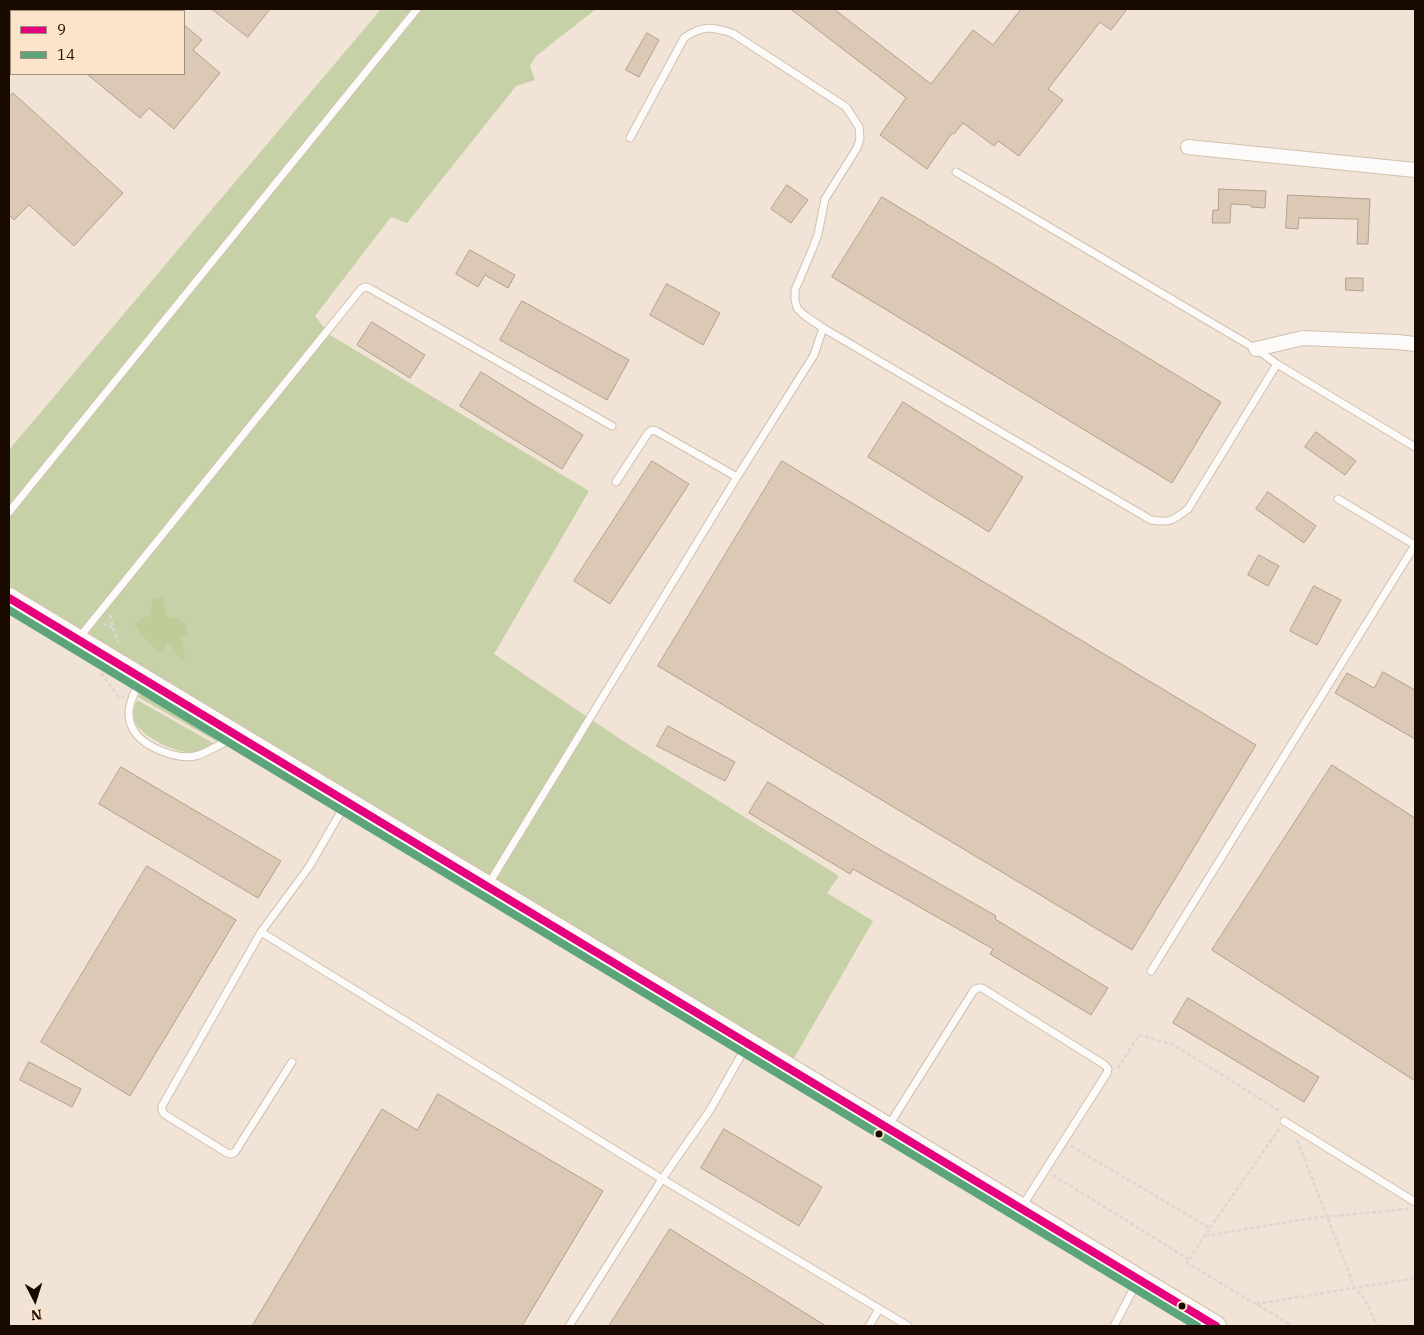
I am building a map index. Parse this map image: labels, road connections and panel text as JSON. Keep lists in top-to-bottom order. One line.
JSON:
{"lines":["transit line 9","transit line 14"],"legend":["9","14"],"north":"bottom"}
